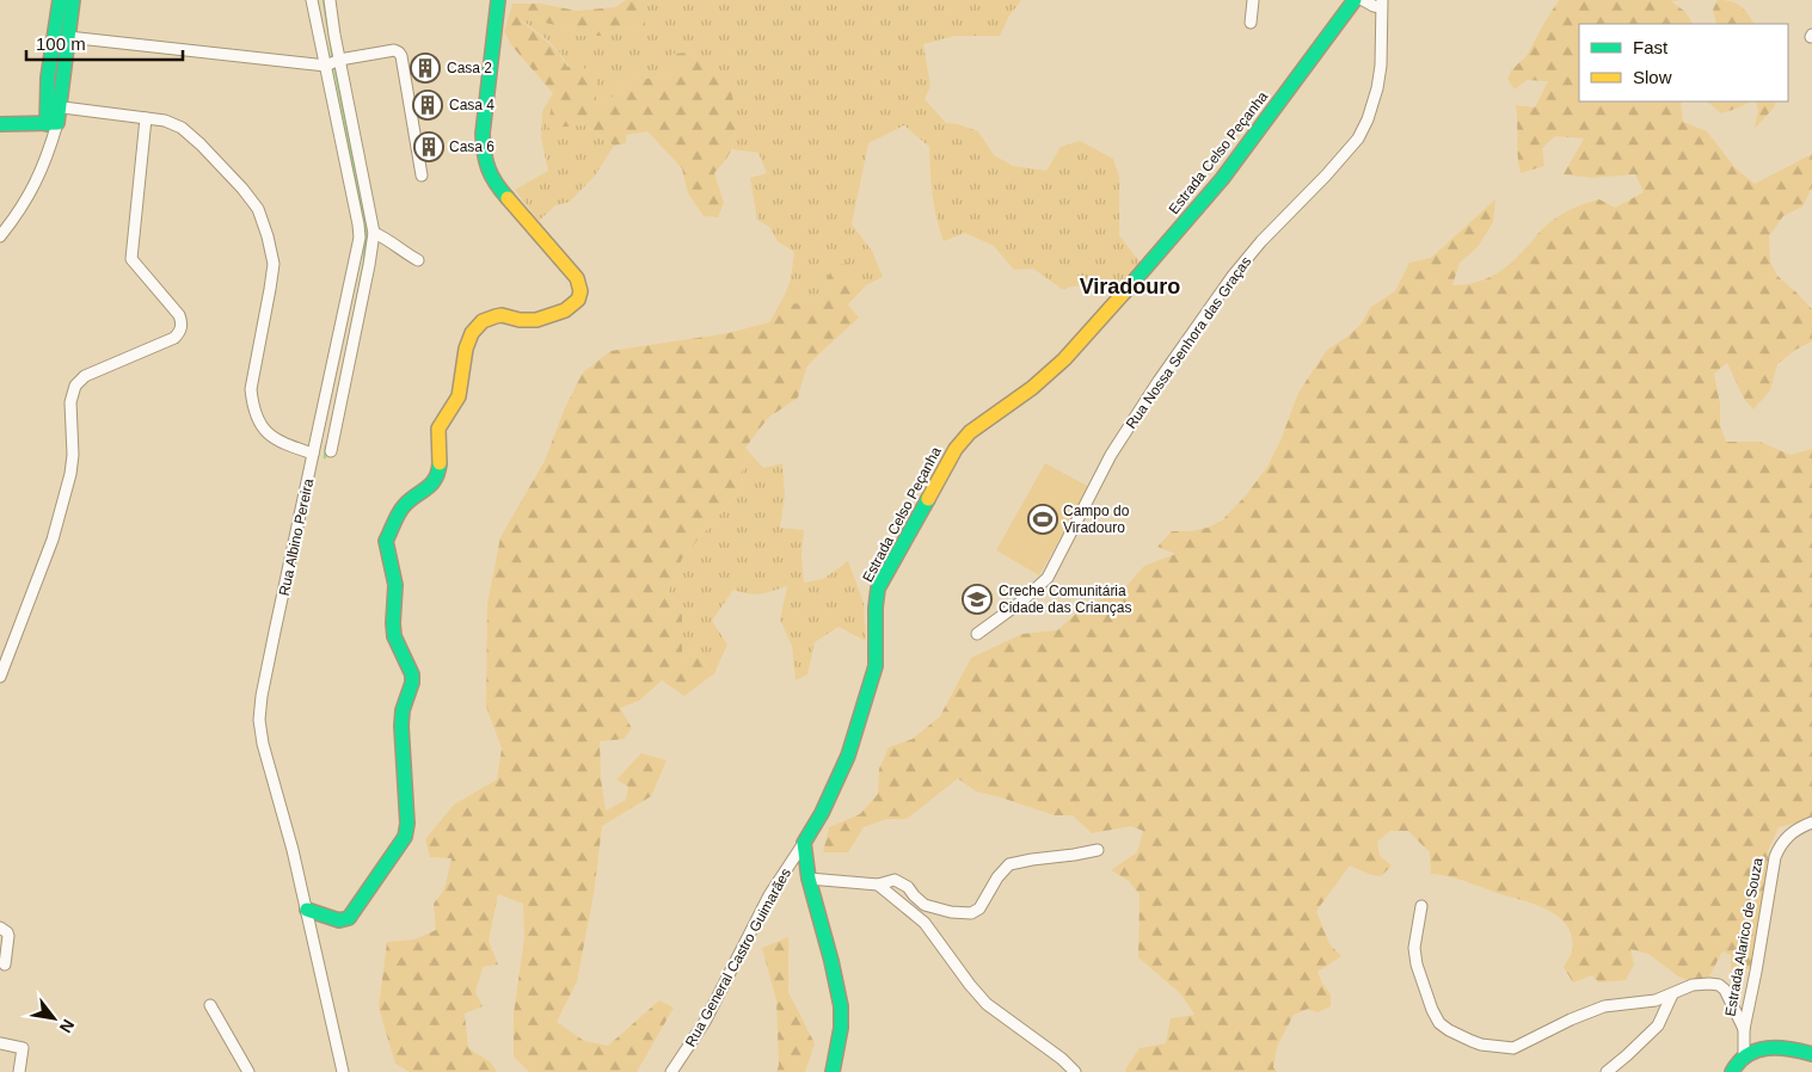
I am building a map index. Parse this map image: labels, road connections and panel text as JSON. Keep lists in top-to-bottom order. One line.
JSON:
{"streets":{"main road":["Estrada Celso Peçanha"],"street":["Rua Nossa Senhora das Graças","Rua Albino Pereira","Estrada Alarico de Souza","Rua General Castro Guimarães"]},"crossings":[["Estrada Celso Peçanha","Rua General Castro Guimarães"]],"districts":["Viradouro"],"places":{"building":["Casa 2","Casa 4","Casa 6"],"sports":["Campo do Viradouro"],"school or university":["Creche Comunitária Cidade das Crianças"]},"legend":["Fast","Slow"],"scale_bar":"100 m","north":"bottom right"}
